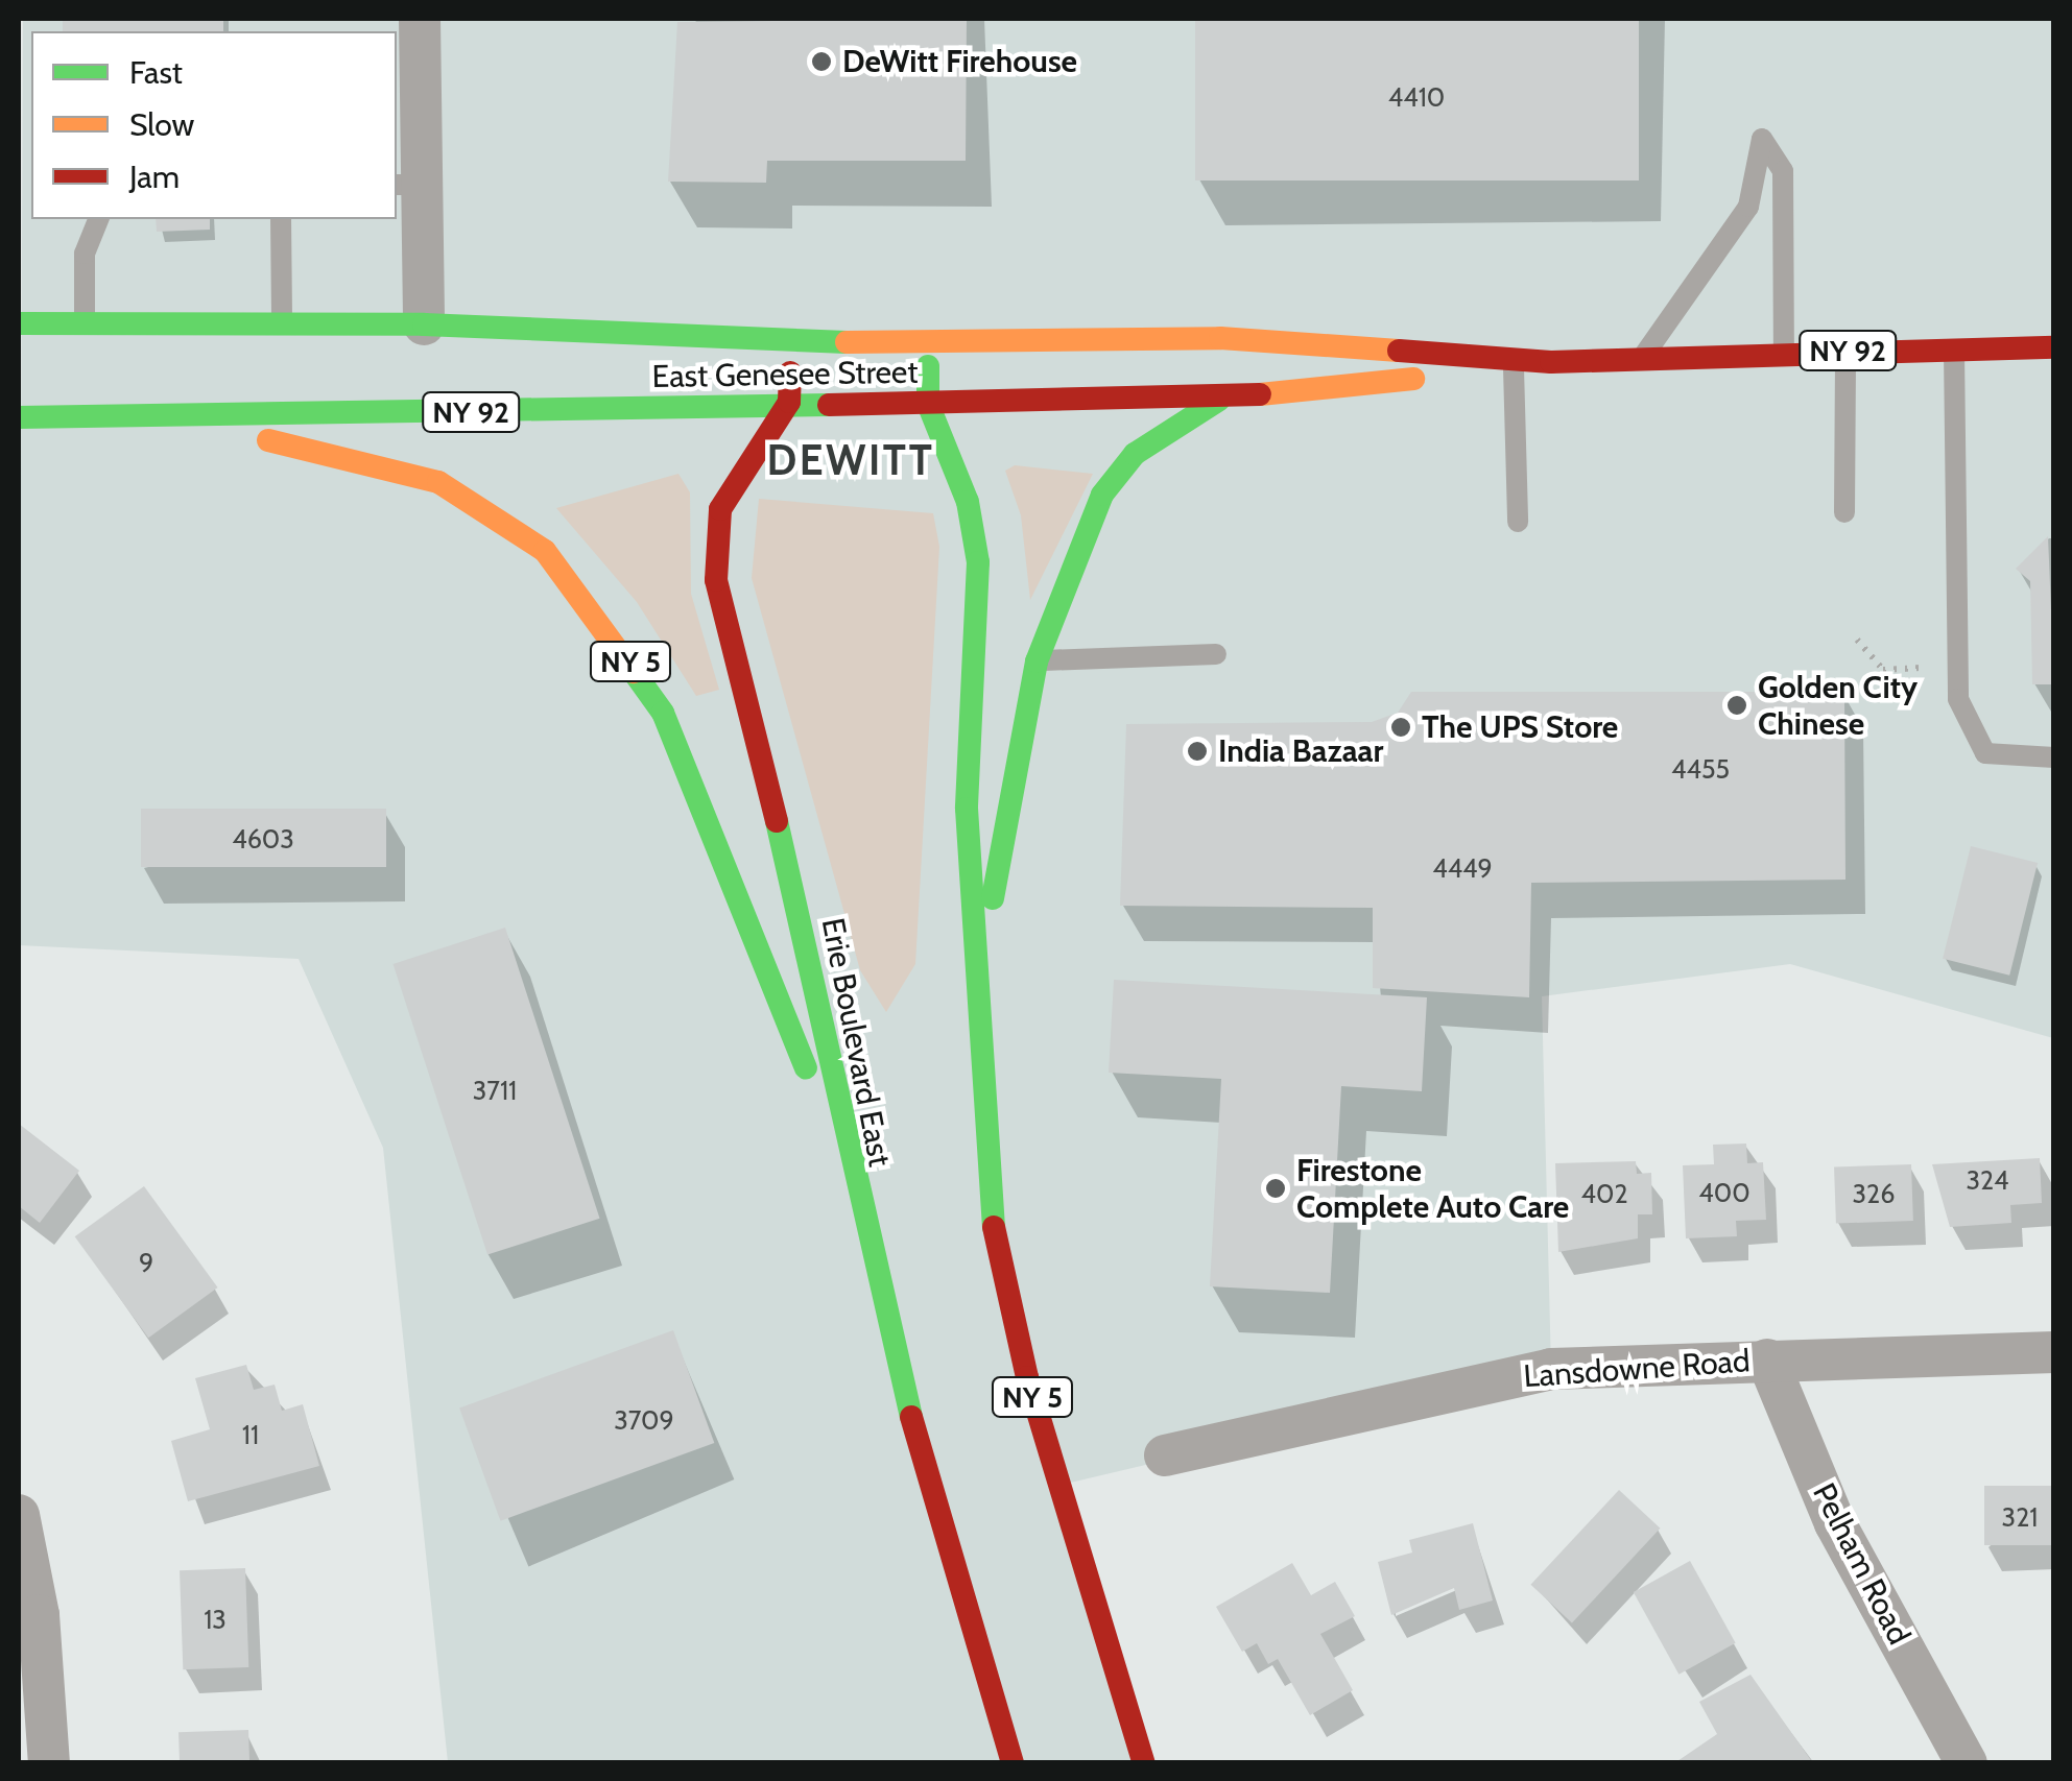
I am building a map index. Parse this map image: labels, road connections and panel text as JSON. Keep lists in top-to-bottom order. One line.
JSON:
{"streets":{"main road":["NY 92","East Genesee Street","NY 5","Erie Boulevard East"],"street":["Lansdowne Road","Pelham Road"]},"crossings":[["East Genesee Street","NY 5"],["East Genesee Street","Erie Boulevard East"],["NY 5","Erie Boulevard East"],["Lansdowne Road","Pelham Road"]],"districts":["DEWITT"],"places":["DeWitt Firehouse","Golden City Chinese","The UPS Store","India Bazaar","Firestone Complete Auto Care"],"house_numbers":["4410","4455","4603","4449","3711","324","400","402","326","9","3709","11","321","13"],"legend":["Fast","Slow","Jam"]}
